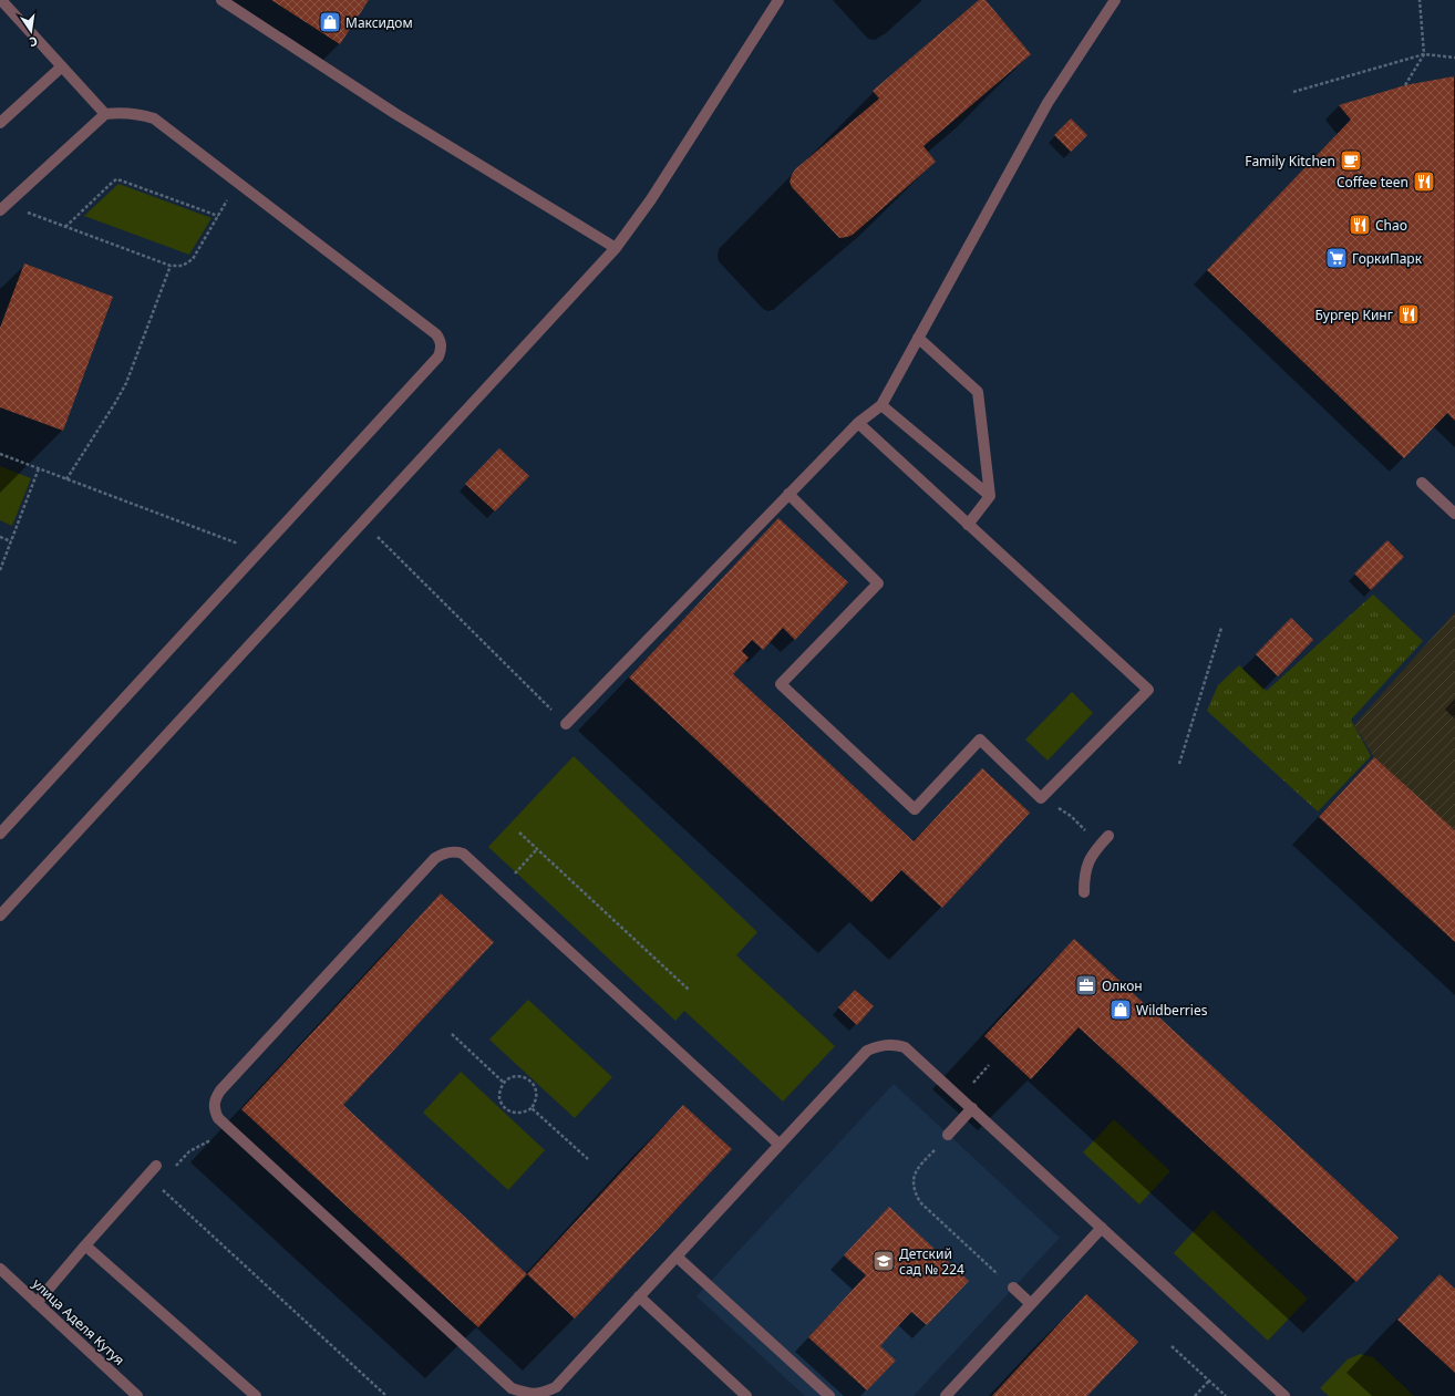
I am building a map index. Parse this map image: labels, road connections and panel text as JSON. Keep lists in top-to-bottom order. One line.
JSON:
{"streets":{"street":["улица Аделя Кутуя"]},"places":{"shop":["Максидом","Wildberries"],"cafe":["Family Kitchen"],"restaurant":["Coffee teen","Chao","Бургер Кинг"],"supermarket":["ГоркиПарк"],"office":["Олкон"],"school or university":["Детский сад № 224"]},"north":"bottom"}
